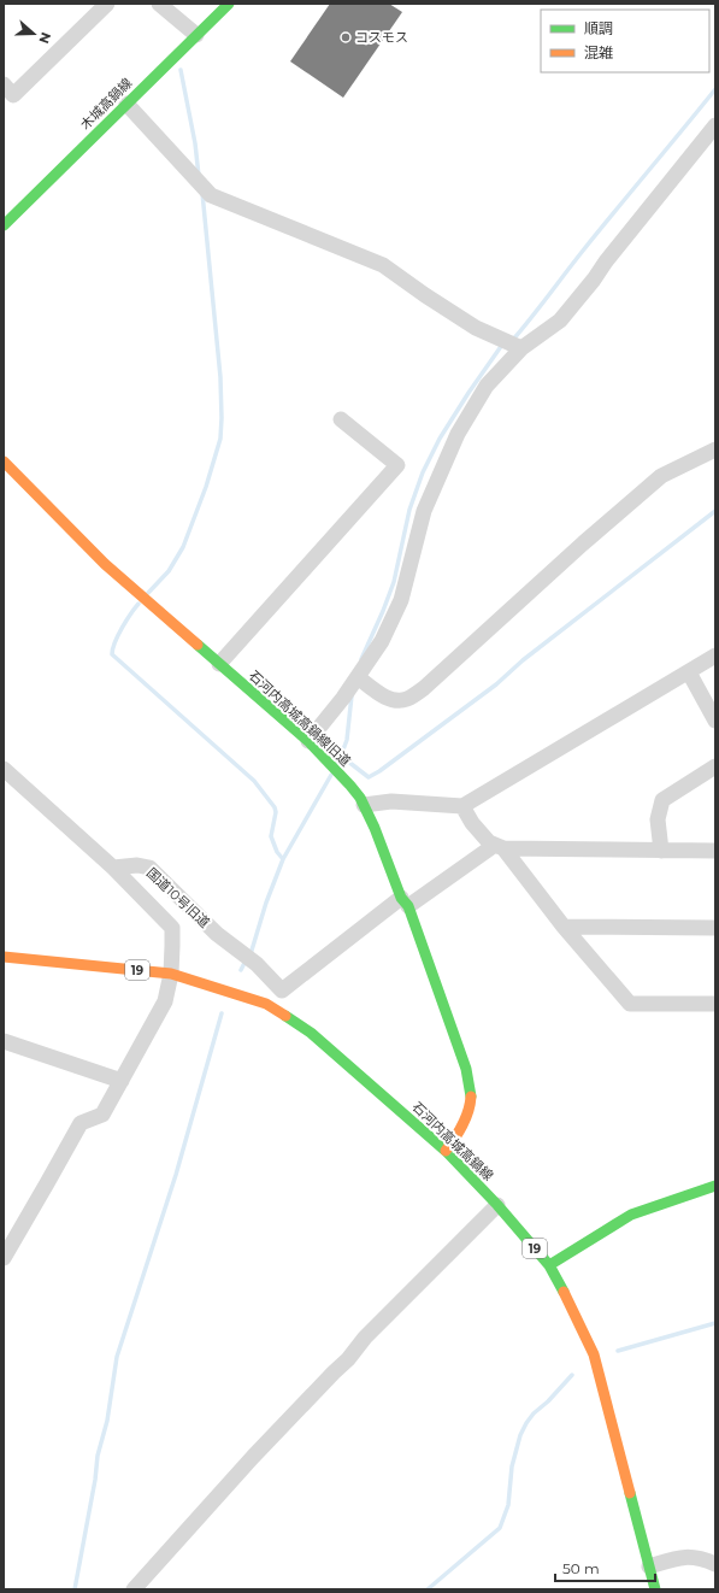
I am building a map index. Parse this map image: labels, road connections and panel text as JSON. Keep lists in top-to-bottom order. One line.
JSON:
{"streets":{"main road":["木城高鍋線","石河内高城高鍋線旧道","19","石河内高城高鍋線"],"street":["国道10号旧道"]},"crossings":[["石河内高城高鍋線旧道","国道10号旧道"],["石河内高城高鍋線旧道","石河内高城高鍋線"]],"places":["コスモス"],"legend":["順調","混雑"],"scale_bar":"50 m","north":"right"}
